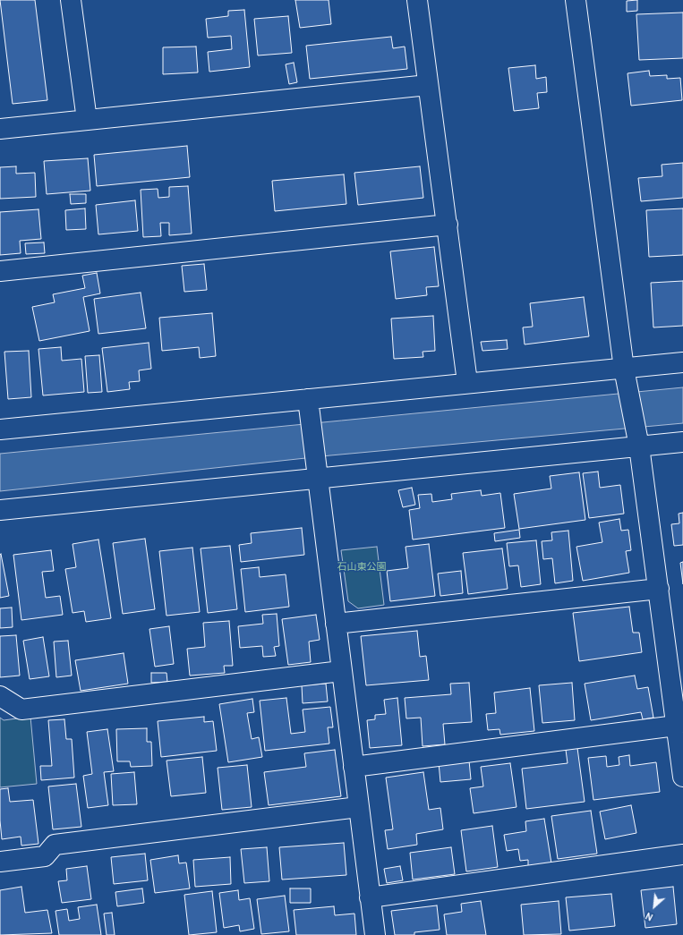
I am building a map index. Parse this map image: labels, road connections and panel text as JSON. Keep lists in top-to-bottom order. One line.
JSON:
{"parks":["石山東公園"],"north":"bottom left"}
